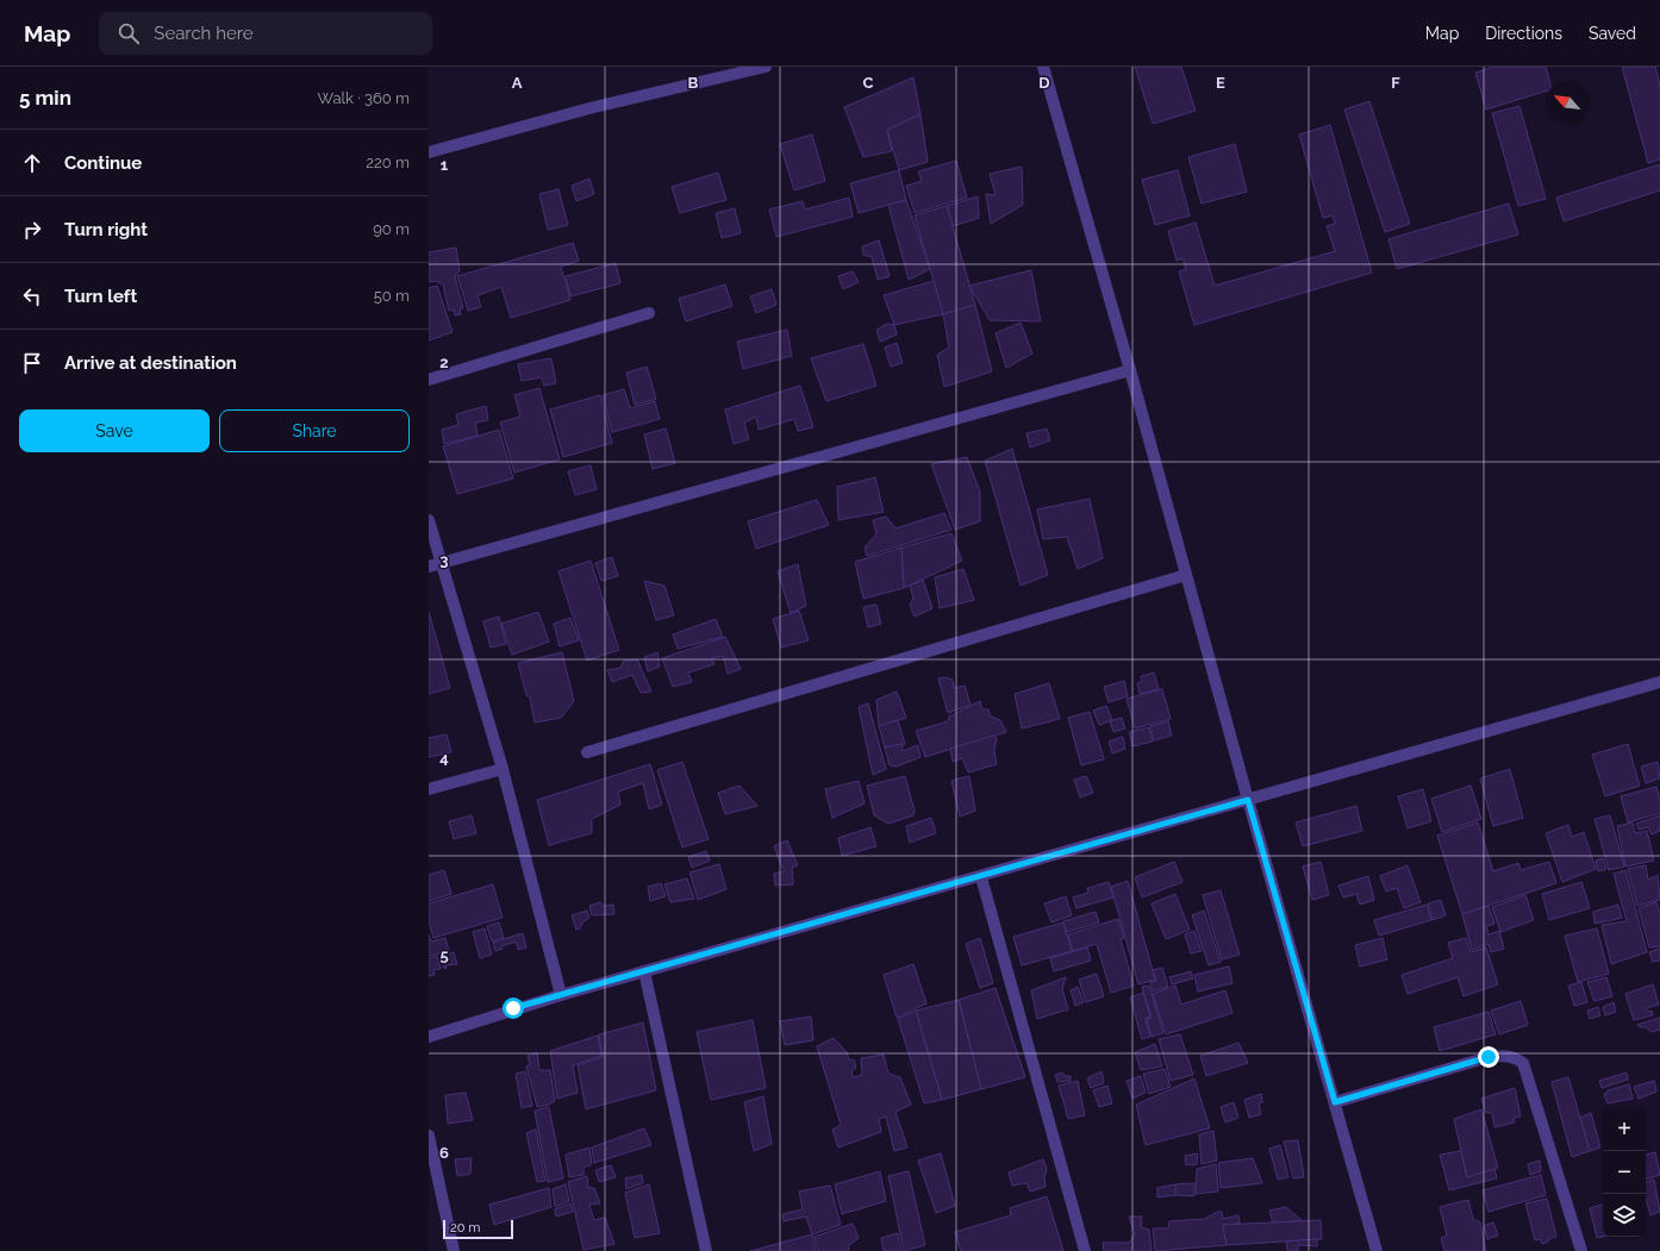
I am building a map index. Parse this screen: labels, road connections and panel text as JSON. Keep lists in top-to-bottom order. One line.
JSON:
{"scale_bar":"20 m","north":"top left","page":{"header":"Map","search":"Search here","nav":["Map","Directions","Saved"],"heading":["5 min","Walk · 360 m"],"list":[["Continue","220 m"],["Turn right","90 m"],["Turn left","50 m"],"Arrive at destination"],"buttons":["Save","Share"],"map_buttons":["+","−"],"scale":"20 m"},"grid":{"columns":["A","B","C","D","E","F"],"rows":["1","2","3","4","5","6"]}}
